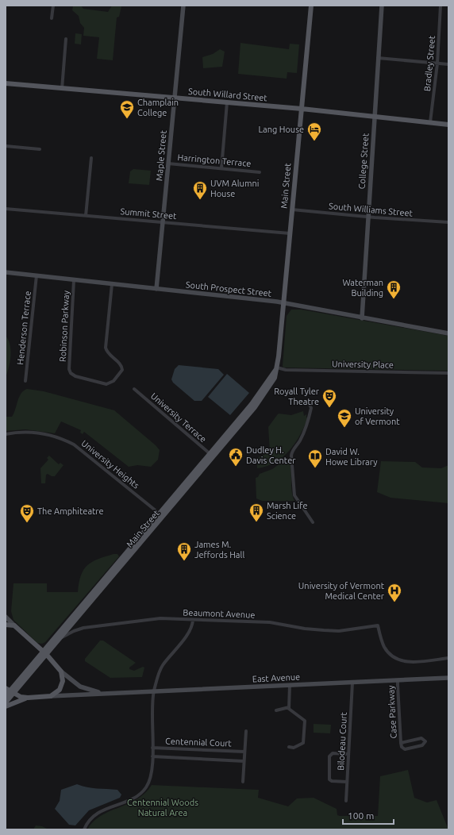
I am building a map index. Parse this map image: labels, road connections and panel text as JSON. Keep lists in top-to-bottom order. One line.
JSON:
{"streets":{"main road":["South Willard Street","Main Street","East Avenue"],"street":["Bradley Street","Maple Street","Harrington Terrace","College Street","South Williams Street","Summit Street","South Prospect Street","Robinson Parkway","Henderson Terrace","University Place","University Terrace","University Heights","Beaumont Avenue","Case Parkway","Bilodeau Court","Centennial Court"]},"crossings":[["Bradley Street","South Willard Street"],["South Willard Street","Maple Street"],["South Willard Street","College Street"],["South Willard Street","Main Street"],["Maple Street","Harrington Terrace"],["Maple Street","Summit Street"],["Maple Street","South Prospect Street"],["College Street","South Williams Street"],["College Street","South Prospect Street"],["Main Street","South Williams Street"],["Main Street","Summit Street"],["Main Street","South Prospect Street"],["Main Street","University Place"],["Main Street","University Terrace"],["Main Street","University Heights"],["Main Street","Beaumont Avenue"],["Main Street","East Avenue"],["South Prospect Street","Robinson Parkway"],["South Prospect Street","Henderson Terrace"],["East Avenue","Case Parkway"],["East Avenue","Bilodeau Court"]],"parks":["Centennial Woods Natural Area"],"places":{"school or university":["Champlain College","University of Vermont"],"hotel":["Lang House"],"building":["UVM Alumni House","Waterman Building","Marsh Life Science","James M. Jeffords Hall"],"theatre":["Royall Tyler Theatre","The Amphiteatre"],"public building":["Dudley H. Davis Center"],"library":["David W. Howe Library"],"hospital":["University of Vermont Medical Center"]},"scale_bar":"100 m"}
